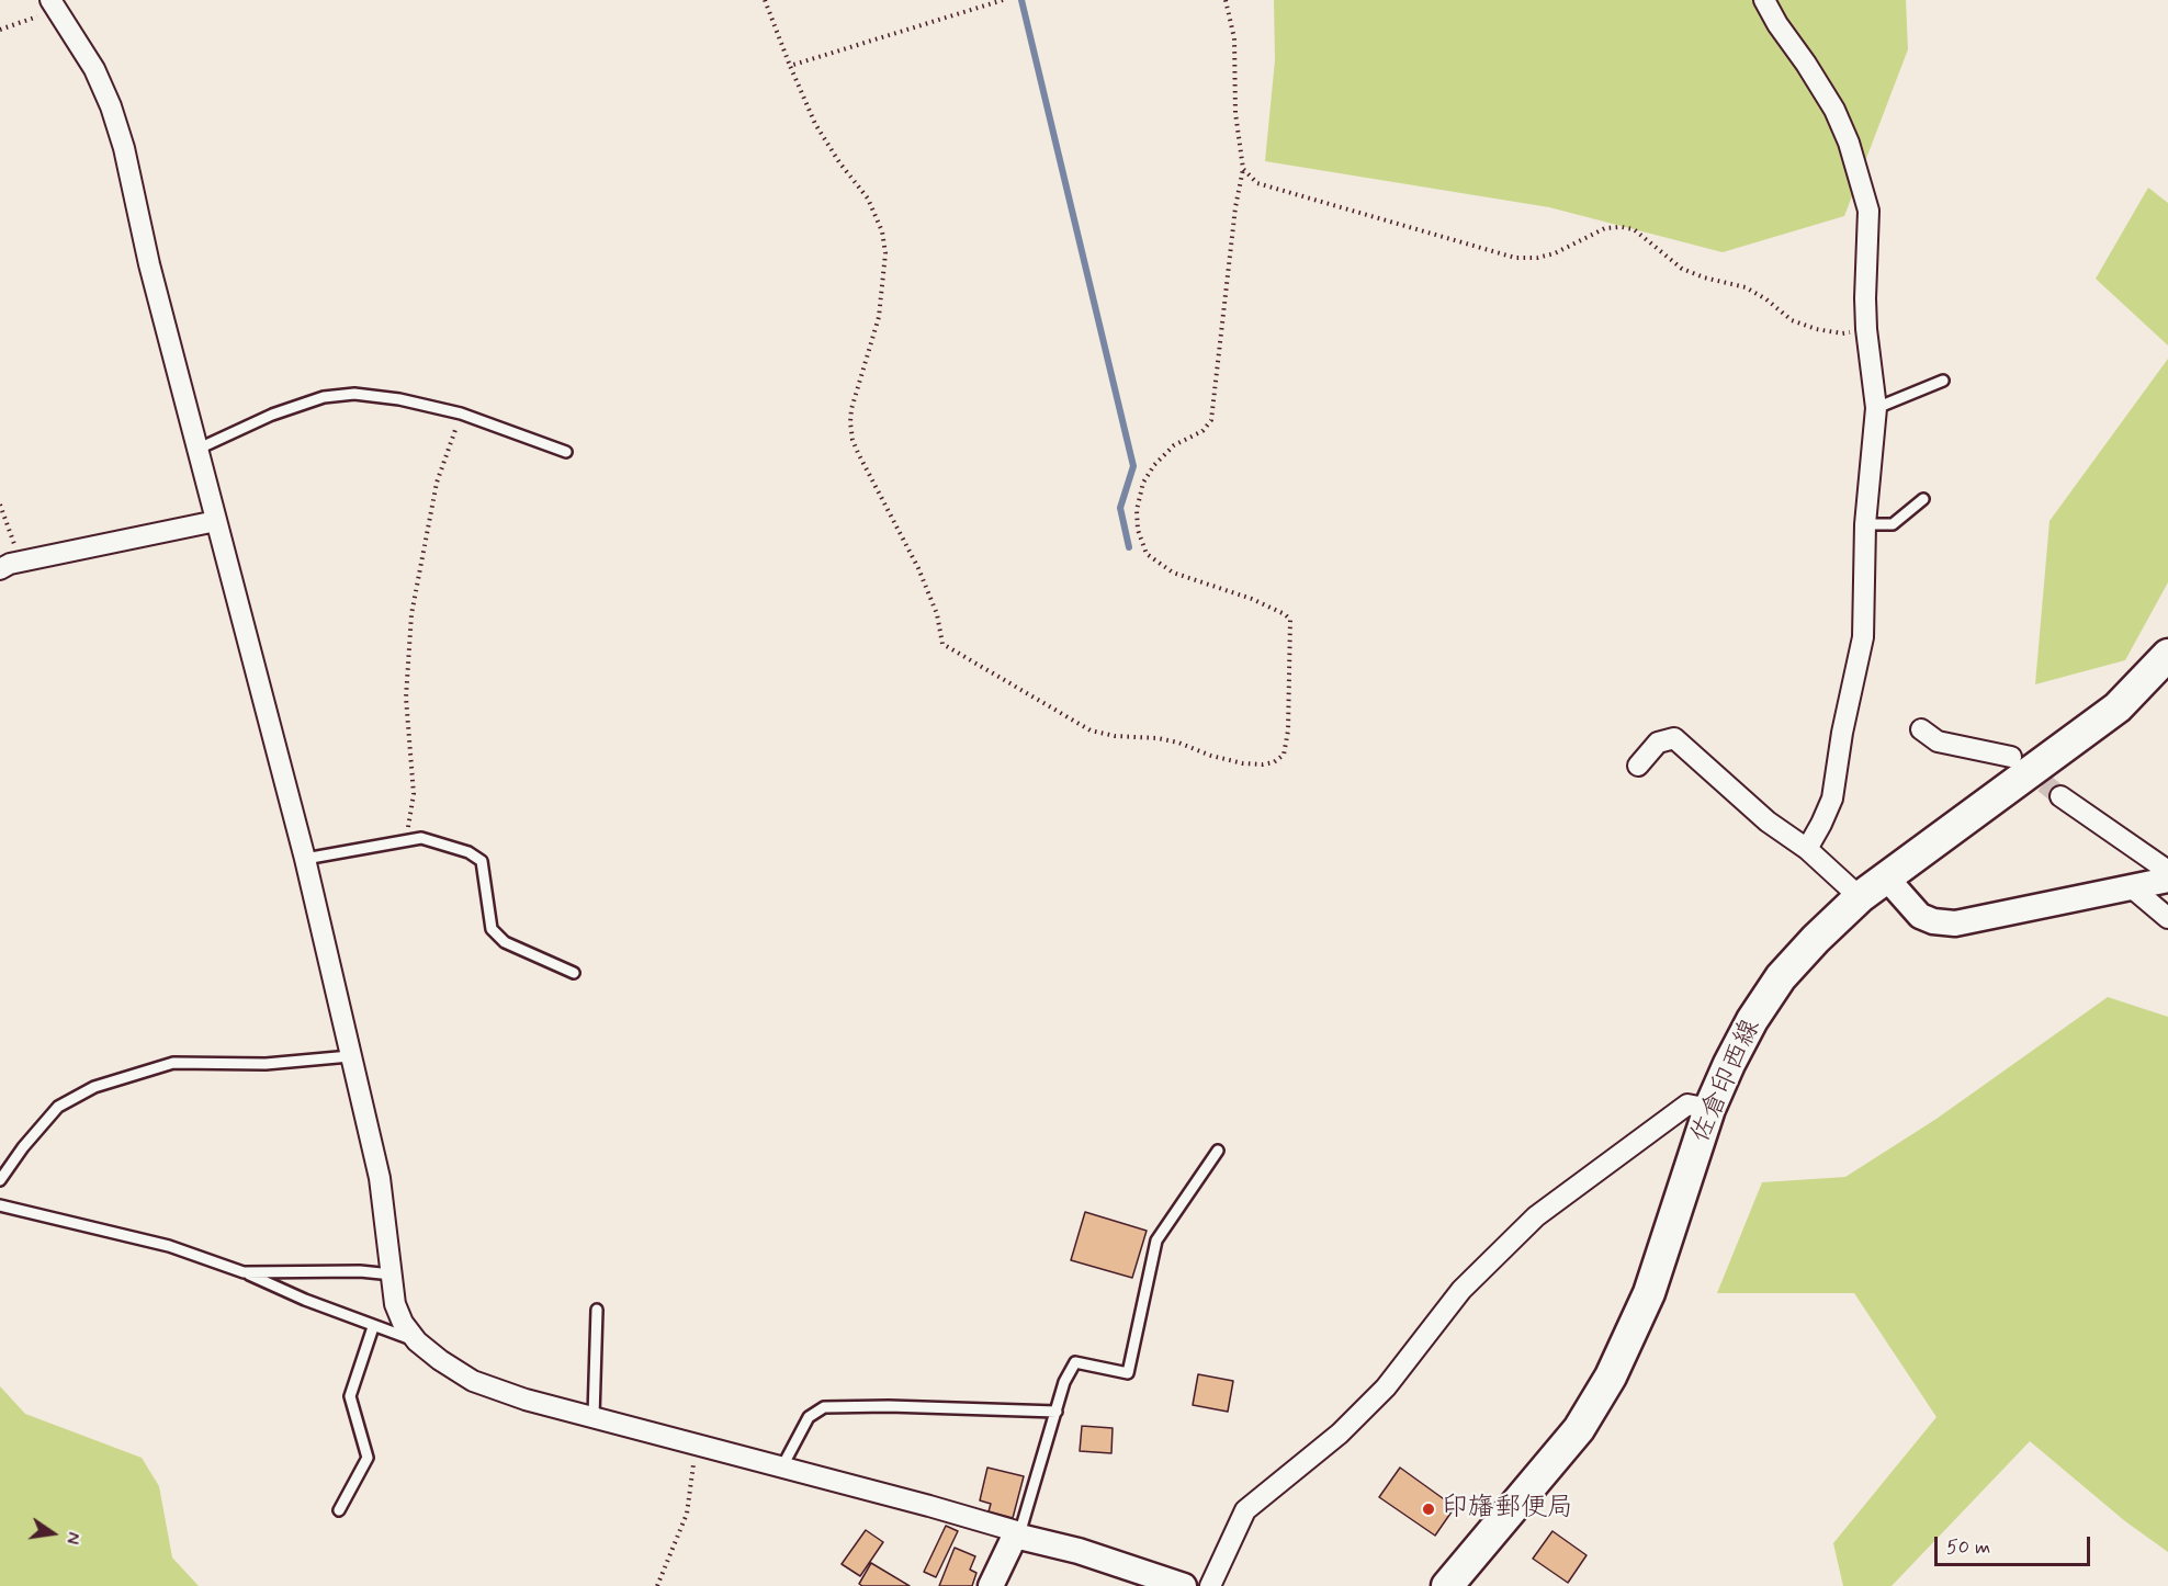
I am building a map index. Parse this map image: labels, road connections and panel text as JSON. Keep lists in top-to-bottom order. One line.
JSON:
{"streets":{"main road":["佐倉印西線"]},"places":["印旛郵便局"],"scale_bar":"50 m","north":"right"}
